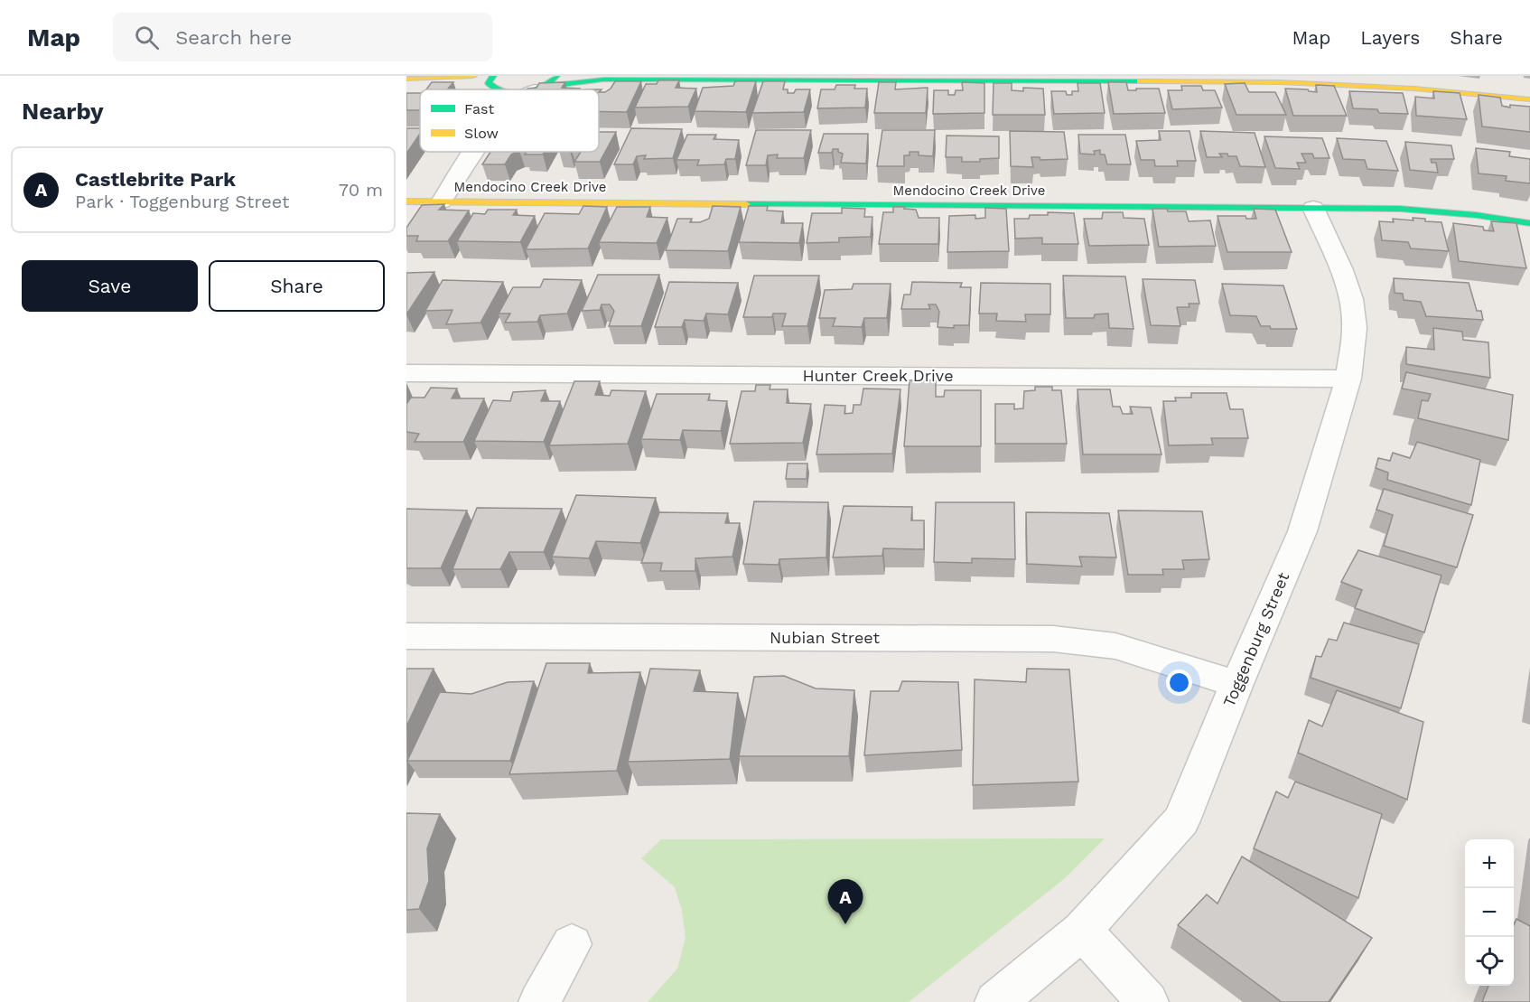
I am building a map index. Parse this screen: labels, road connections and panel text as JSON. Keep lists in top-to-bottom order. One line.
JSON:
{"streets":{"street":["Mendocino Creek Drive","Hunter Creek Drive","Nubian Street","Toggenburg Street"]},"crossings":[["Mendocino Creek Drive","Toggenburg Street"],["Hunter Creek Drive","Toggenburg Street"],["Nubian Street","Toggenburg Street"]],"legend":["Fast","Slow"],"page":{"header":"Map","search":"Search here","nav":["Map","Layers","Share"],"heading":"Nearby","list":[{"mark":"A","name":"Castlebrite Park","note":"Park · Toggenburg Street","value":"70 m"}],"buttons":["Save","Share"],"map_buttons":["+","−"],"pins":"A"}}
